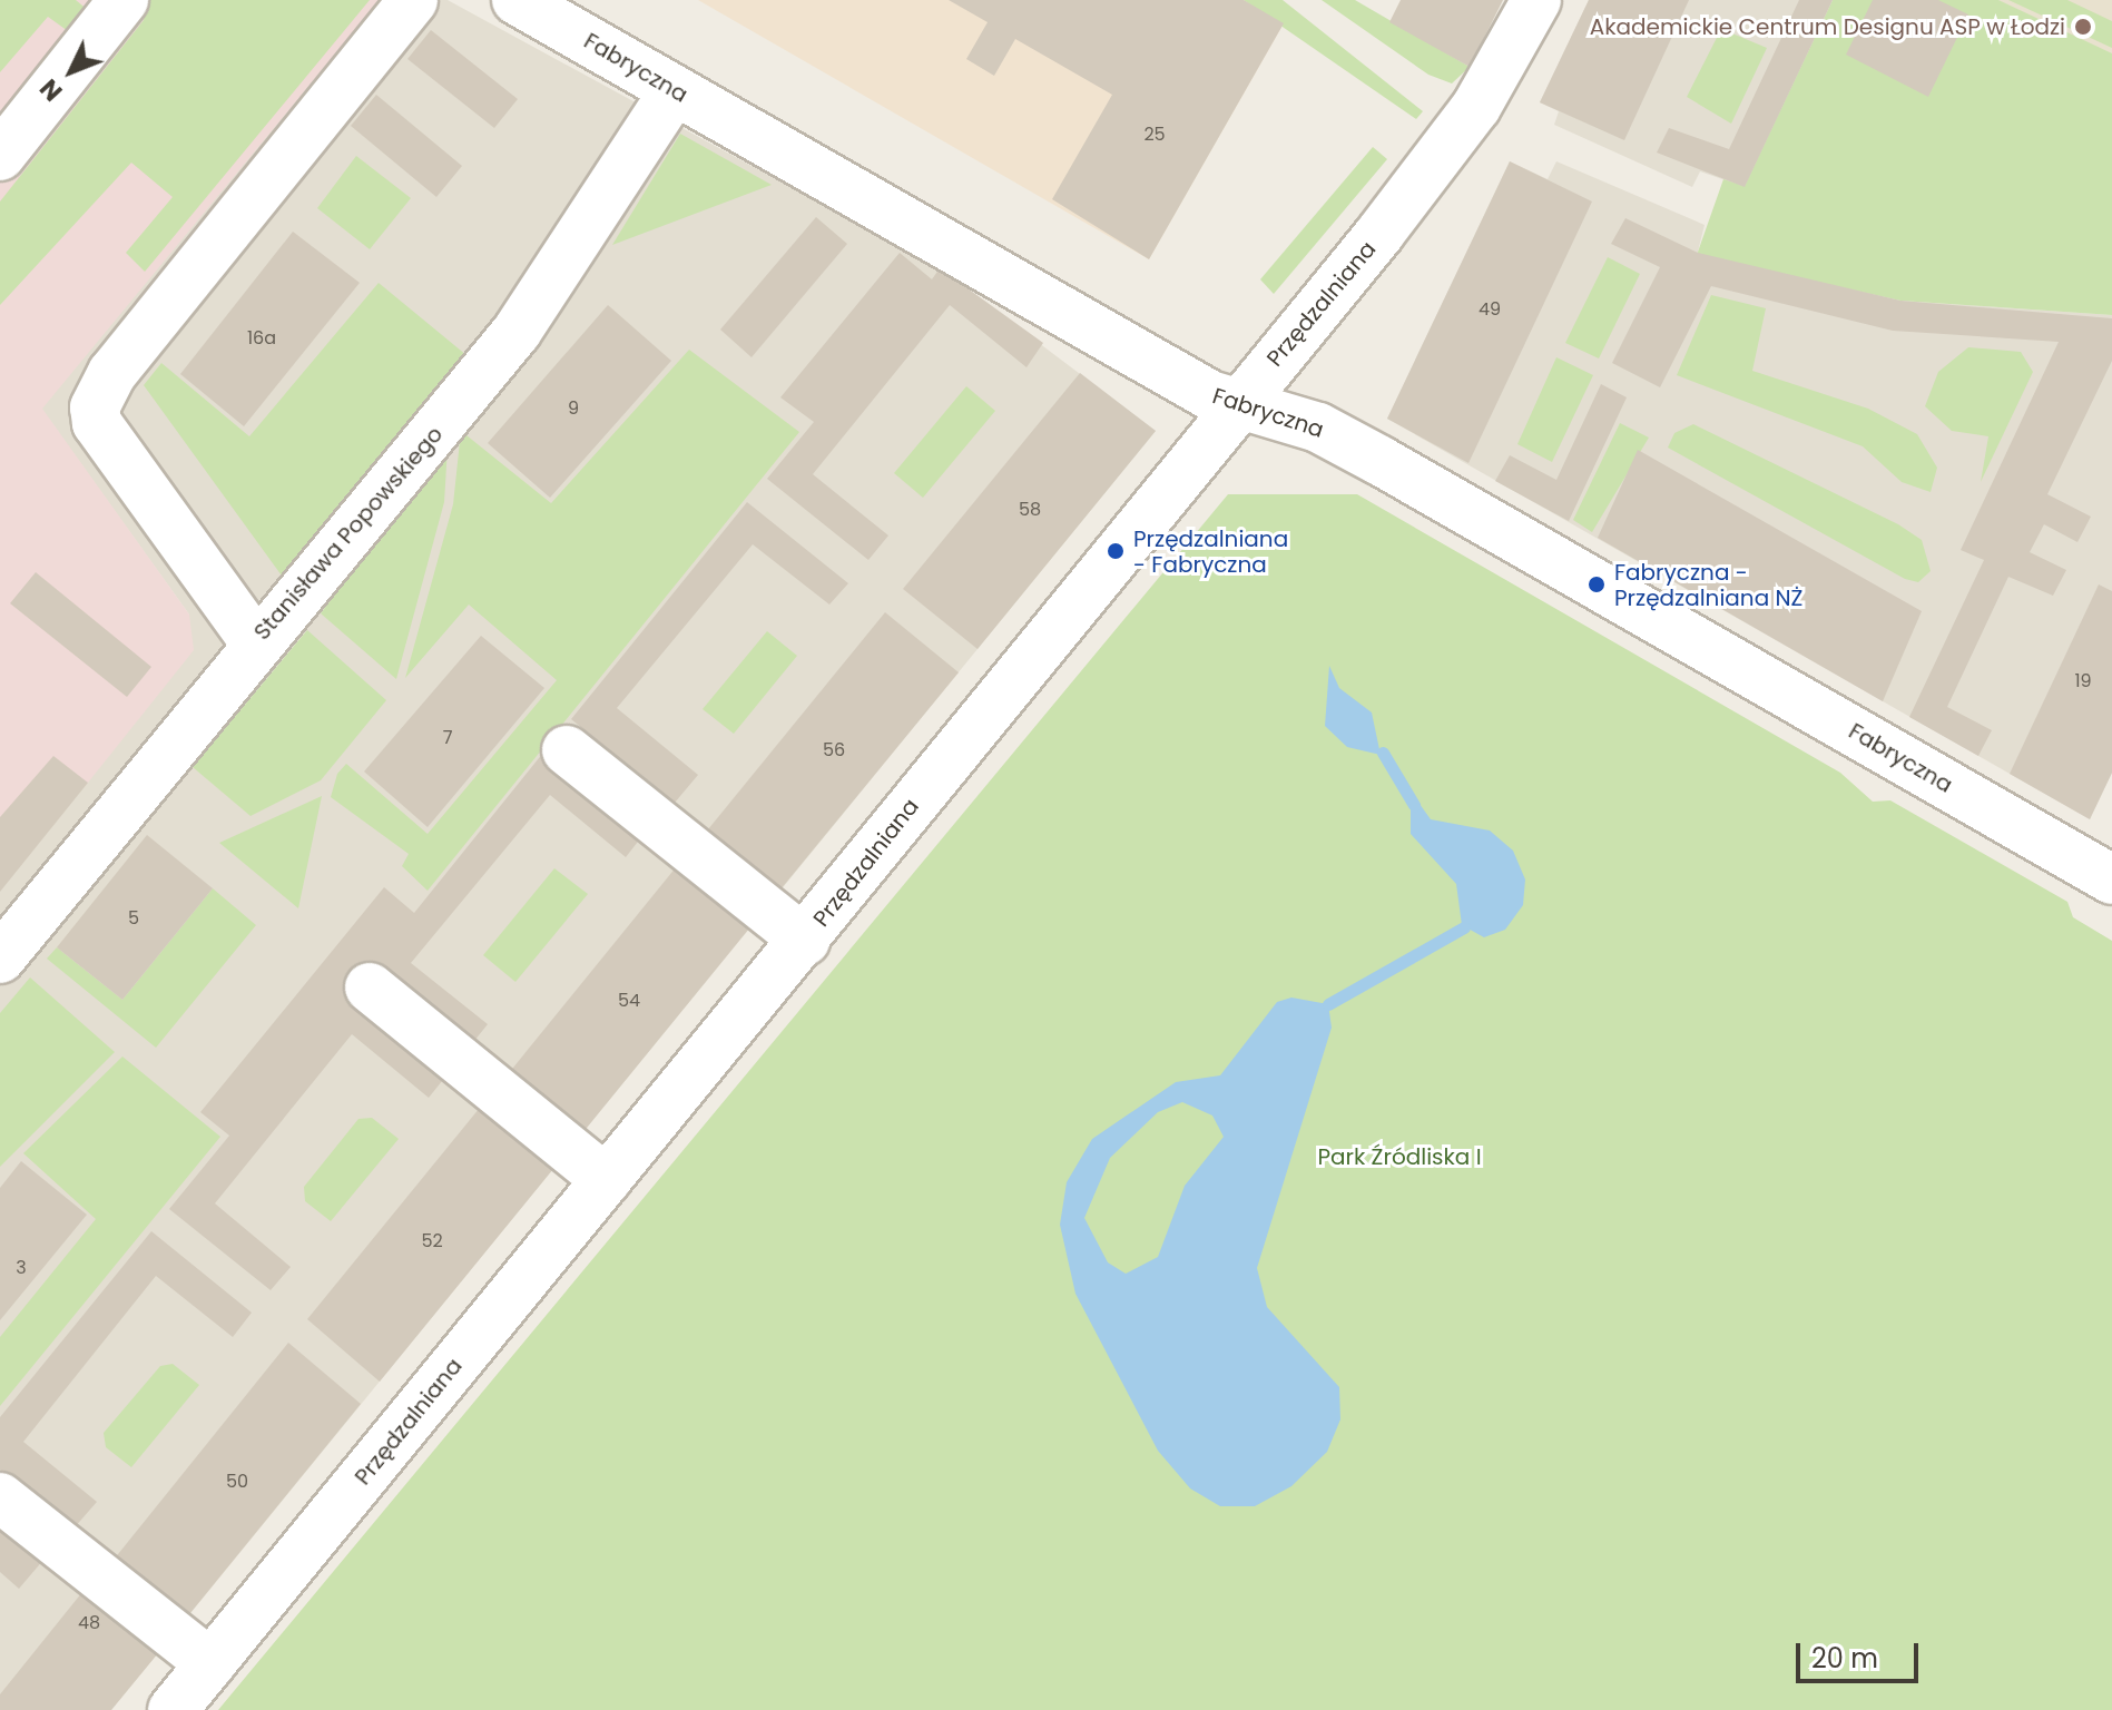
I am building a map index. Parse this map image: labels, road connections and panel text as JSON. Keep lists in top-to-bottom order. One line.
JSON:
{"streets":{"street":["Fabryczna","Przędzalniana","Stanisława Popowskiego"]},"crossings":[["Fabryczna","Przędzalniana"],["Fabryczna","Stanisława Popowskiego"]],"parks":["Park Źródliska I"],"places":["Akademickie Centrum Designu ASP w Łodzi","Przędzalniana - Fabryczna","Fabryczna - Przędzalniana NŻ"],"house_numbers":["25","49","16a","9","58","19","7","56","5","54","52","3","50","48"],"scale_bar":"20 m","north":"bottom left"}
